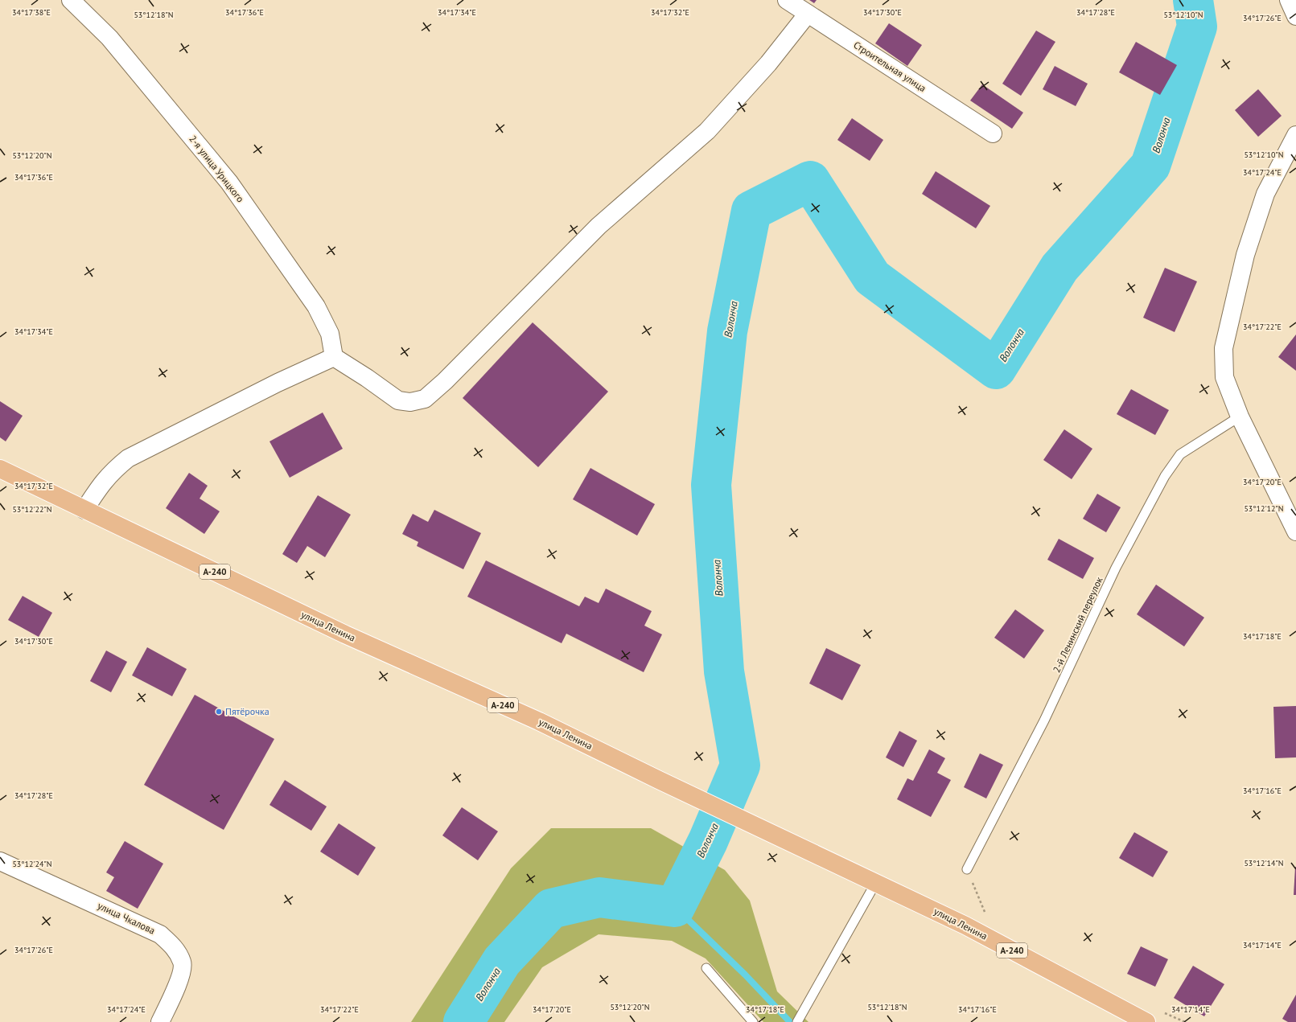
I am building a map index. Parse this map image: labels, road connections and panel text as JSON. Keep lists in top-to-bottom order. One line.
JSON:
{"streets":{"main road":["А-240","улица Ленина"],"street":["Строительная улица","2-я улица Урицкого","улица Чкалова"],"lane":["2-й Ленинский переулок"]},"water":["Волонча"],"places":["Пятёрочка"],"coordinates":["34°17'38\"E","34°17'36\"E","34°17'34\"E","34°17'32\"E","34°17'30\"E","34°17'28\"E","53°12'18\"N","53°12'10\"N","34°17'26\"E","53°12'20\"N","34°17'24\"E","34°17'22\"E","34°17'20\"E","53°12'12\"N","53°12'22\"N","34°17'18\"E","34°17'16\"E","53°12'14\"N","53°12'24\"N","34°17'14\"E"]}
